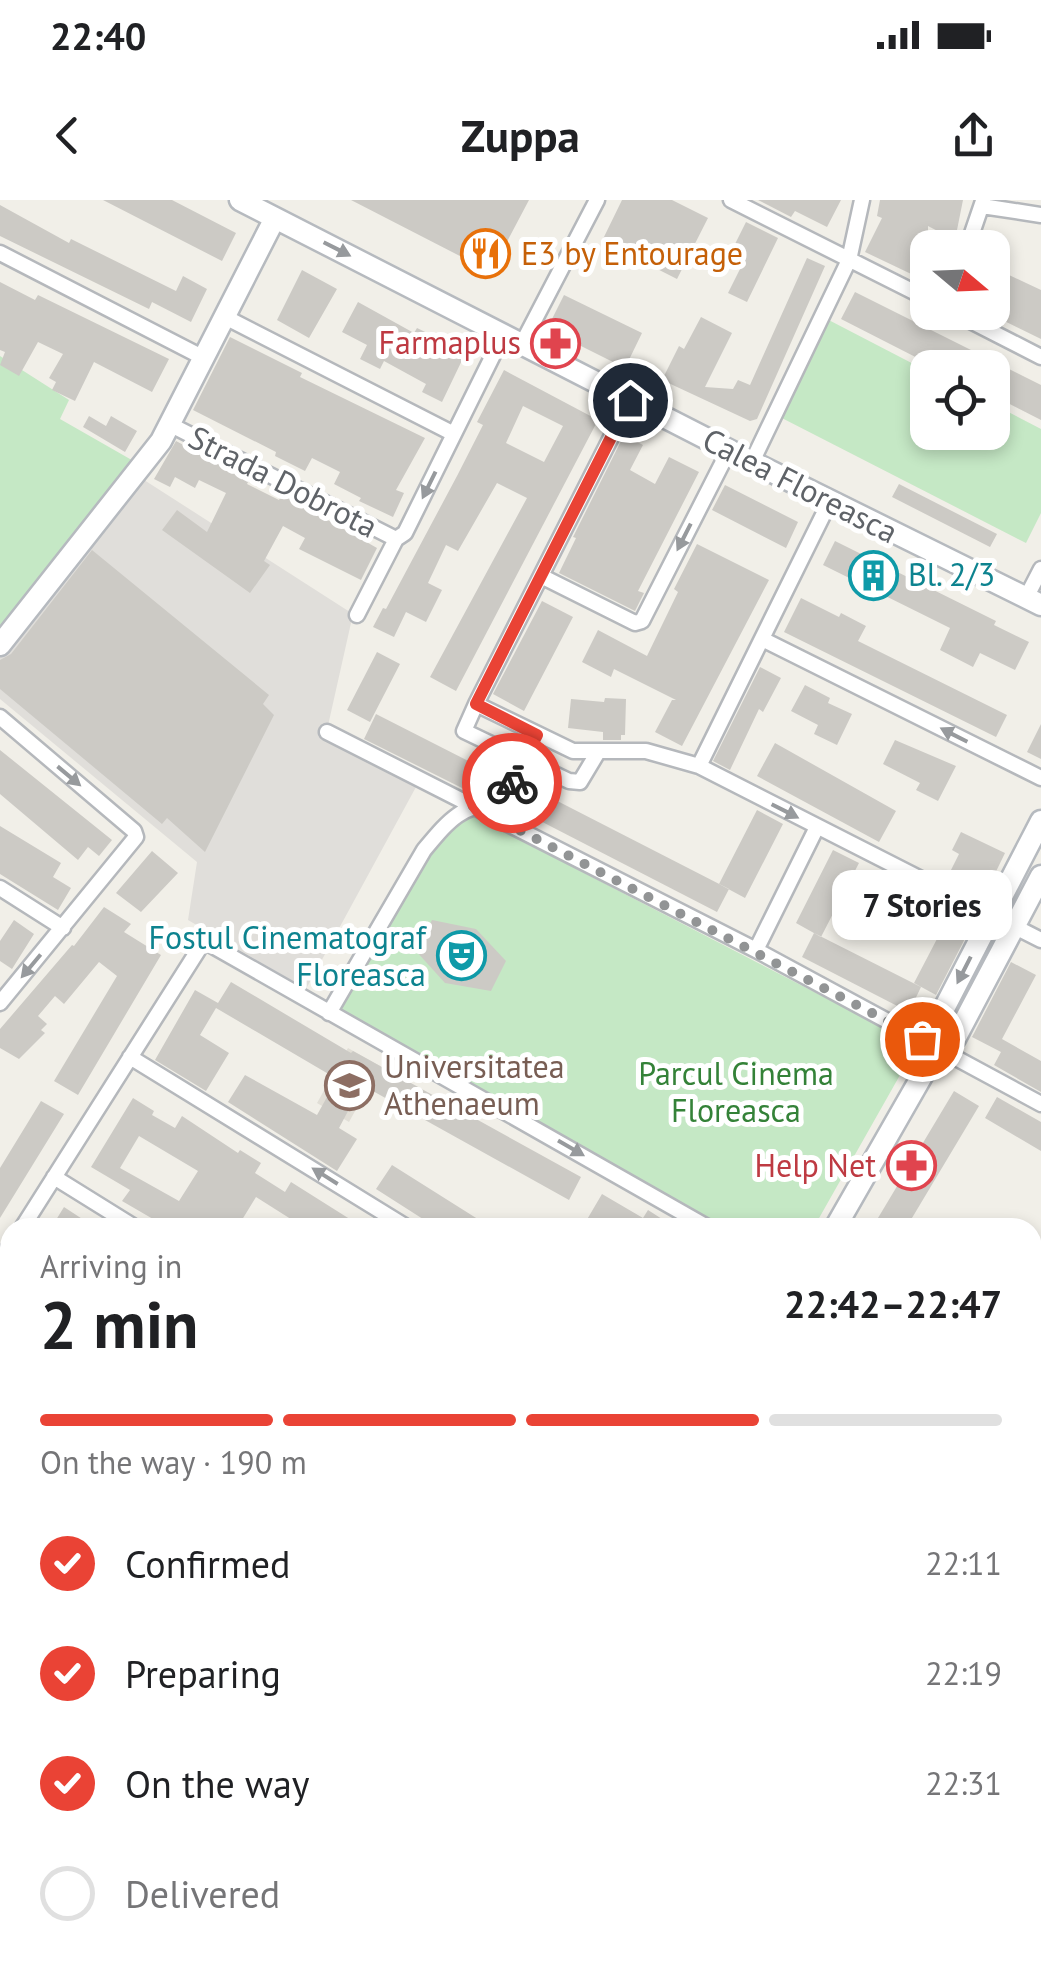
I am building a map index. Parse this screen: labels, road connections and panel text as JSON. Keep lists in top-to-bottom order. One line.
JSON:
{"streets":{"street":["Strada Dobrota","Calea Floreasca"]},"parks":["Parcul Cinema Floreasca"],"places":{"restaurant":["E3 by Entourage"],"pharmacy":["Farmaplus","Help Net"],"building":["Bl. 2/3"],"theatre":["Fostul Cinematograf Floreasca"],"other":["7 Stories"],"school or university":["Universitatea Athenaeum"]},"north":"right","page":{"status":"22:40","header":"Zuppa","bubble":"7 Stories","heading":["2 min","Arriving in","22:42–22:47"],"bar":"On the way · 190 m","list":[["Confirmed","22:11"],["Preparing","22:19"],["On the way","22:31"],"Delivered"]}}
